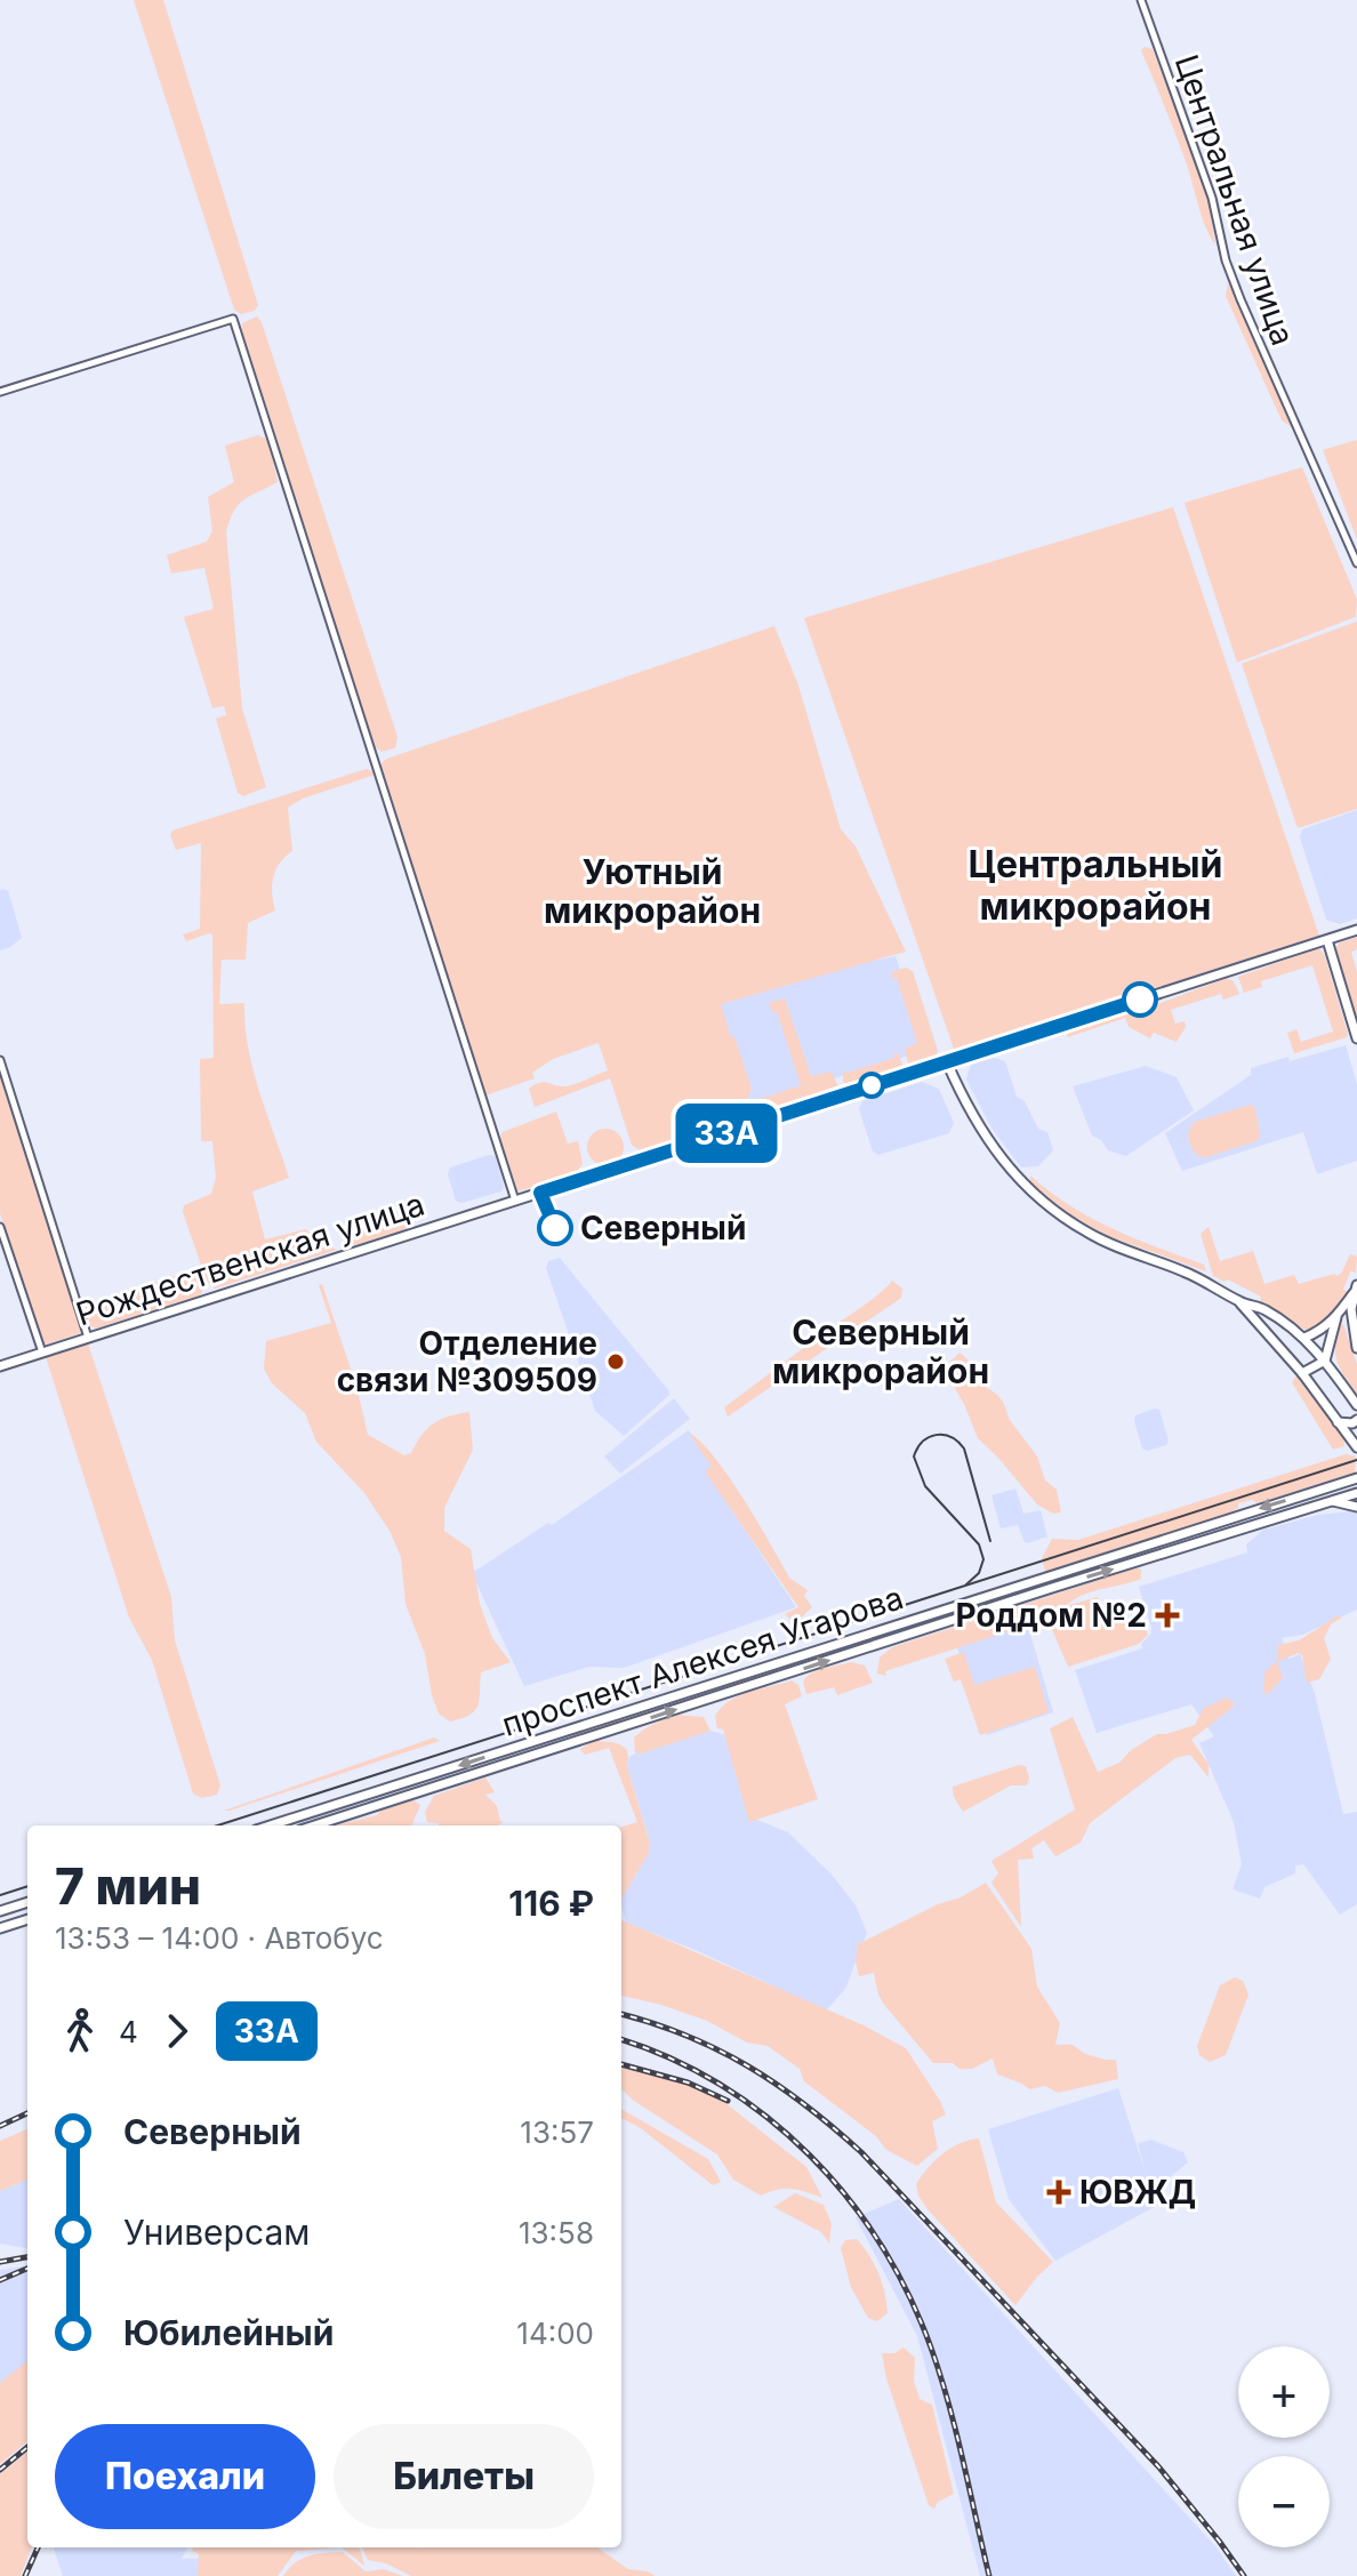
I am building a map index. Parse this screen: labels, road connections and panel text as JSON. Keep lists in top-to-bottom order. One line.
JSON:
{"streets":{"main road":["Рождественская улица","проспект Алексея Угарова"],"street":["Центральная улица"]},"districts":["Центральный микрорайон","Уютный микрорайон","Северный микрорайон"],"places":{"other":["Северный","Отделение связи №309509"],"health":["Роддом №2","ЮВЖД"]},"lines":["bus line 33А"],"page":{"on_map":"33А","heading":["7 мин","13:53 – 14:00 · Автобус","116 ₽"],"legs":["4","33А"],"list":[{"name":"Северный","value":"13:57"},{"name":"Универсам","value":"13:58"},{"name":"Юбилейный","value":"14:00"}],"map_buttons":["+","−"],"buttons":["Поехали","Билеты"]}}
